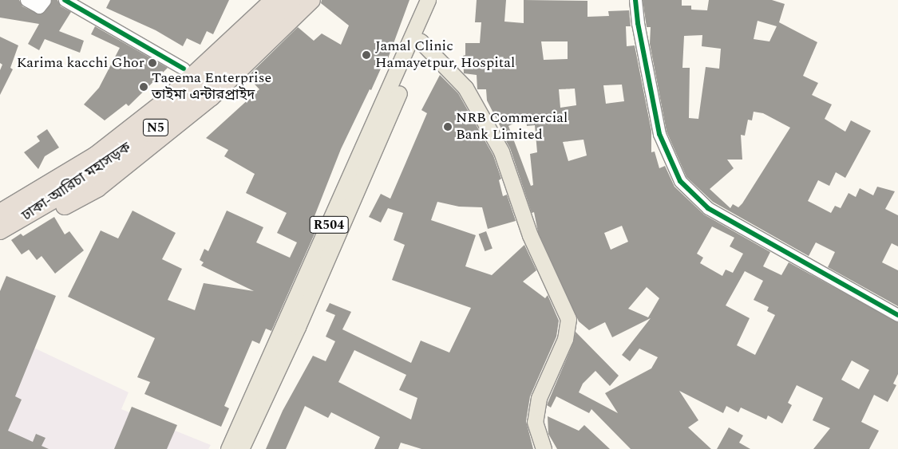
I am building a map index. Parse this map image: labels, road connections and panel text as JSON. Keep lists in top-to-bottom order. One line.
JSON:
{"streets":{"highway":["N5","ঢাকা-আরিচা মহাসড়ক"],"main road":["R504"]},"crossings":[["N5","ঢাকা-আরিচা মহাসড়ক"]],"places":["Jamal Clinic Hamayetpur, Hospital","Karima kacchi Ghor","Taeema Enterprise তাইমা এন্টারপ্রাইদ","NRB Commercial Bank Limited"]}
